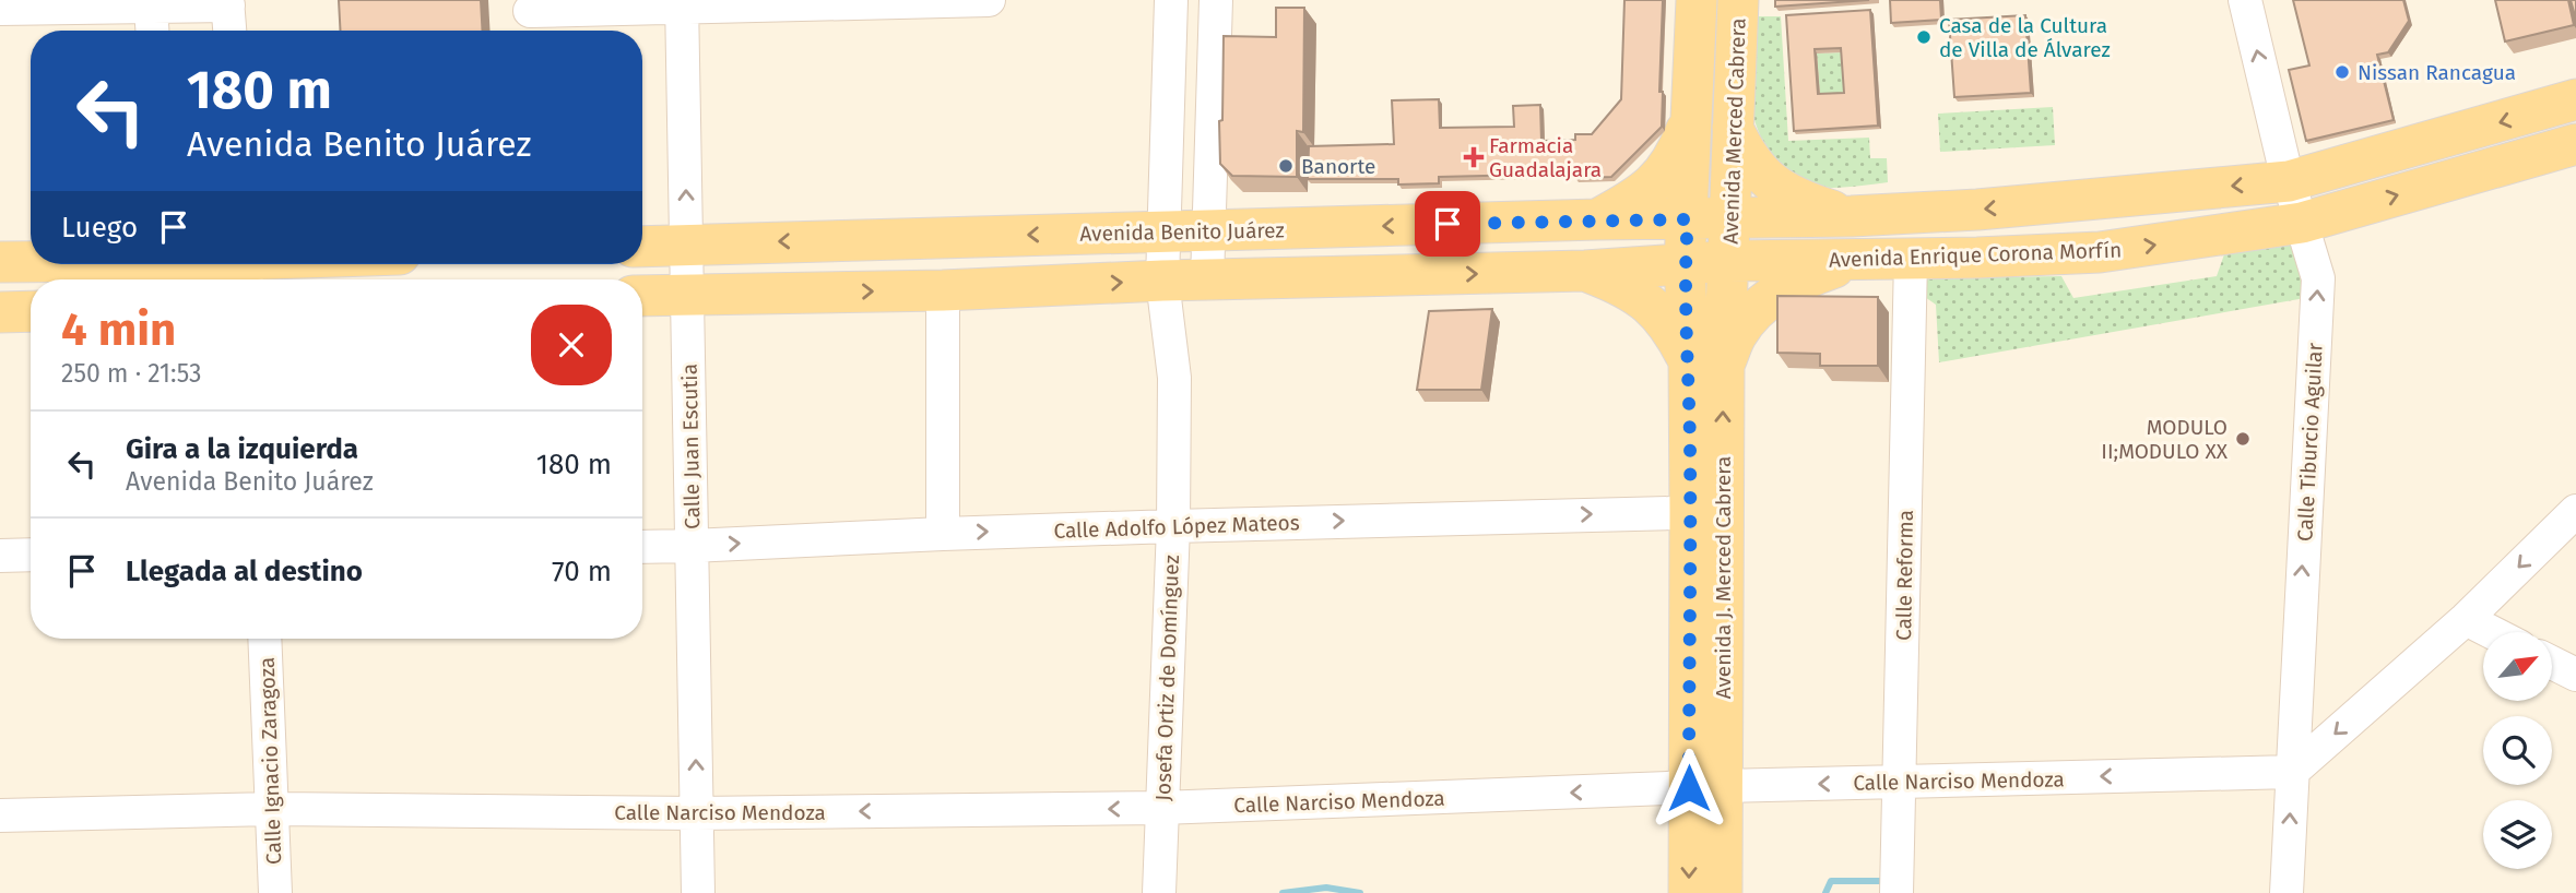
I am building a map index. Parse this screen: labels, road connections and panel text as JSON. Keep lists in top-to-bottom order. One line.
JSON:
{"streets":{"main road":["Avenida Merced Cabrera","Avenida Benito Juárez","Avenida Enrique Corona Morfín","Avenida J. Merced Cabrera"],"street":["Calle Tiburcio Aguilar","Calle Juan Escutia","Calle Adolfo López Mateos","Calle Reforma","Josefa Ortiz de Domínguez","Calle Ignacio Zaragoza","Calle Narciso Mendoza"]},"crossings":[["Avenida Merced Cabrera","Avenida Benito Juárez"],["Avenida Merced Cabrera","Avenida Enrique Corona Morfín"],["Avenida Merced Cabrera","Avenida J. Merced Cabrera"],["Avenida Benito Juárez","Avenida Enrique Corona Morfín"],["Avenida Benito Juárez","Calle Juan Escutia"],["Avenida Benito Juárez","Avenida J. Merced Cabrera"],["Avenida Benito Juárez","Josefa Ortiz de Domínguez"],["Avenida Enrique Corona Morfín","Calle Tiburcio Aguilar"],["Avenida Enrique Corona Morfín","Calle Reforma"],["Avenida Enrique Corona Morfín","Avenida J. Merced Cabrera"],["Calle Tiburcio Aguilar","Calle Narciso Mendoza"],["Calle Juan Escutia","Calle Adolfo López Mateos"],["Calle Juan Escutia","Calle Narciso Mendoza"],["Calle Adolfo López Mateos","Avenida J. Merced Cabrera"],["Calle Adolfo López Mateos","Josefa Ortiz de Domínguez"],["Calle Reforma","Calle Narciso Mendoza"],["Avenida J. Merced Cabrera","Calle Narciso Mendoza"],["Josefa Ortiz de Domínguez","Calle Narciso Mendoza"],["Calle Ignacio Zaragoza","Calle Narciso Mendoza"]],"one_way":["Calle Tiburcio Aguilar","Calle Juan Escutia","Calle Adolfo López Mateos","Calle Narciso Mendoza"],"places":{"other":["Casa de la Cultura de Villa de Álvarez","Nissan Rancagua","Banorte","MODULO II;MODULO XX"],"health":["Farmacia Guadalajara"]},"north":"top right","page":{"turn":["180 m","Avenida Benito Juárez"],"then":"Luego","heading":["4 min","250 m · 21:53"],"list":[{"name":"Gira a la izquierda","note":"Avenida Benito Juárez","value":"180 m"},{"name":"Llegada al destino","value":"70 m"}]}}
